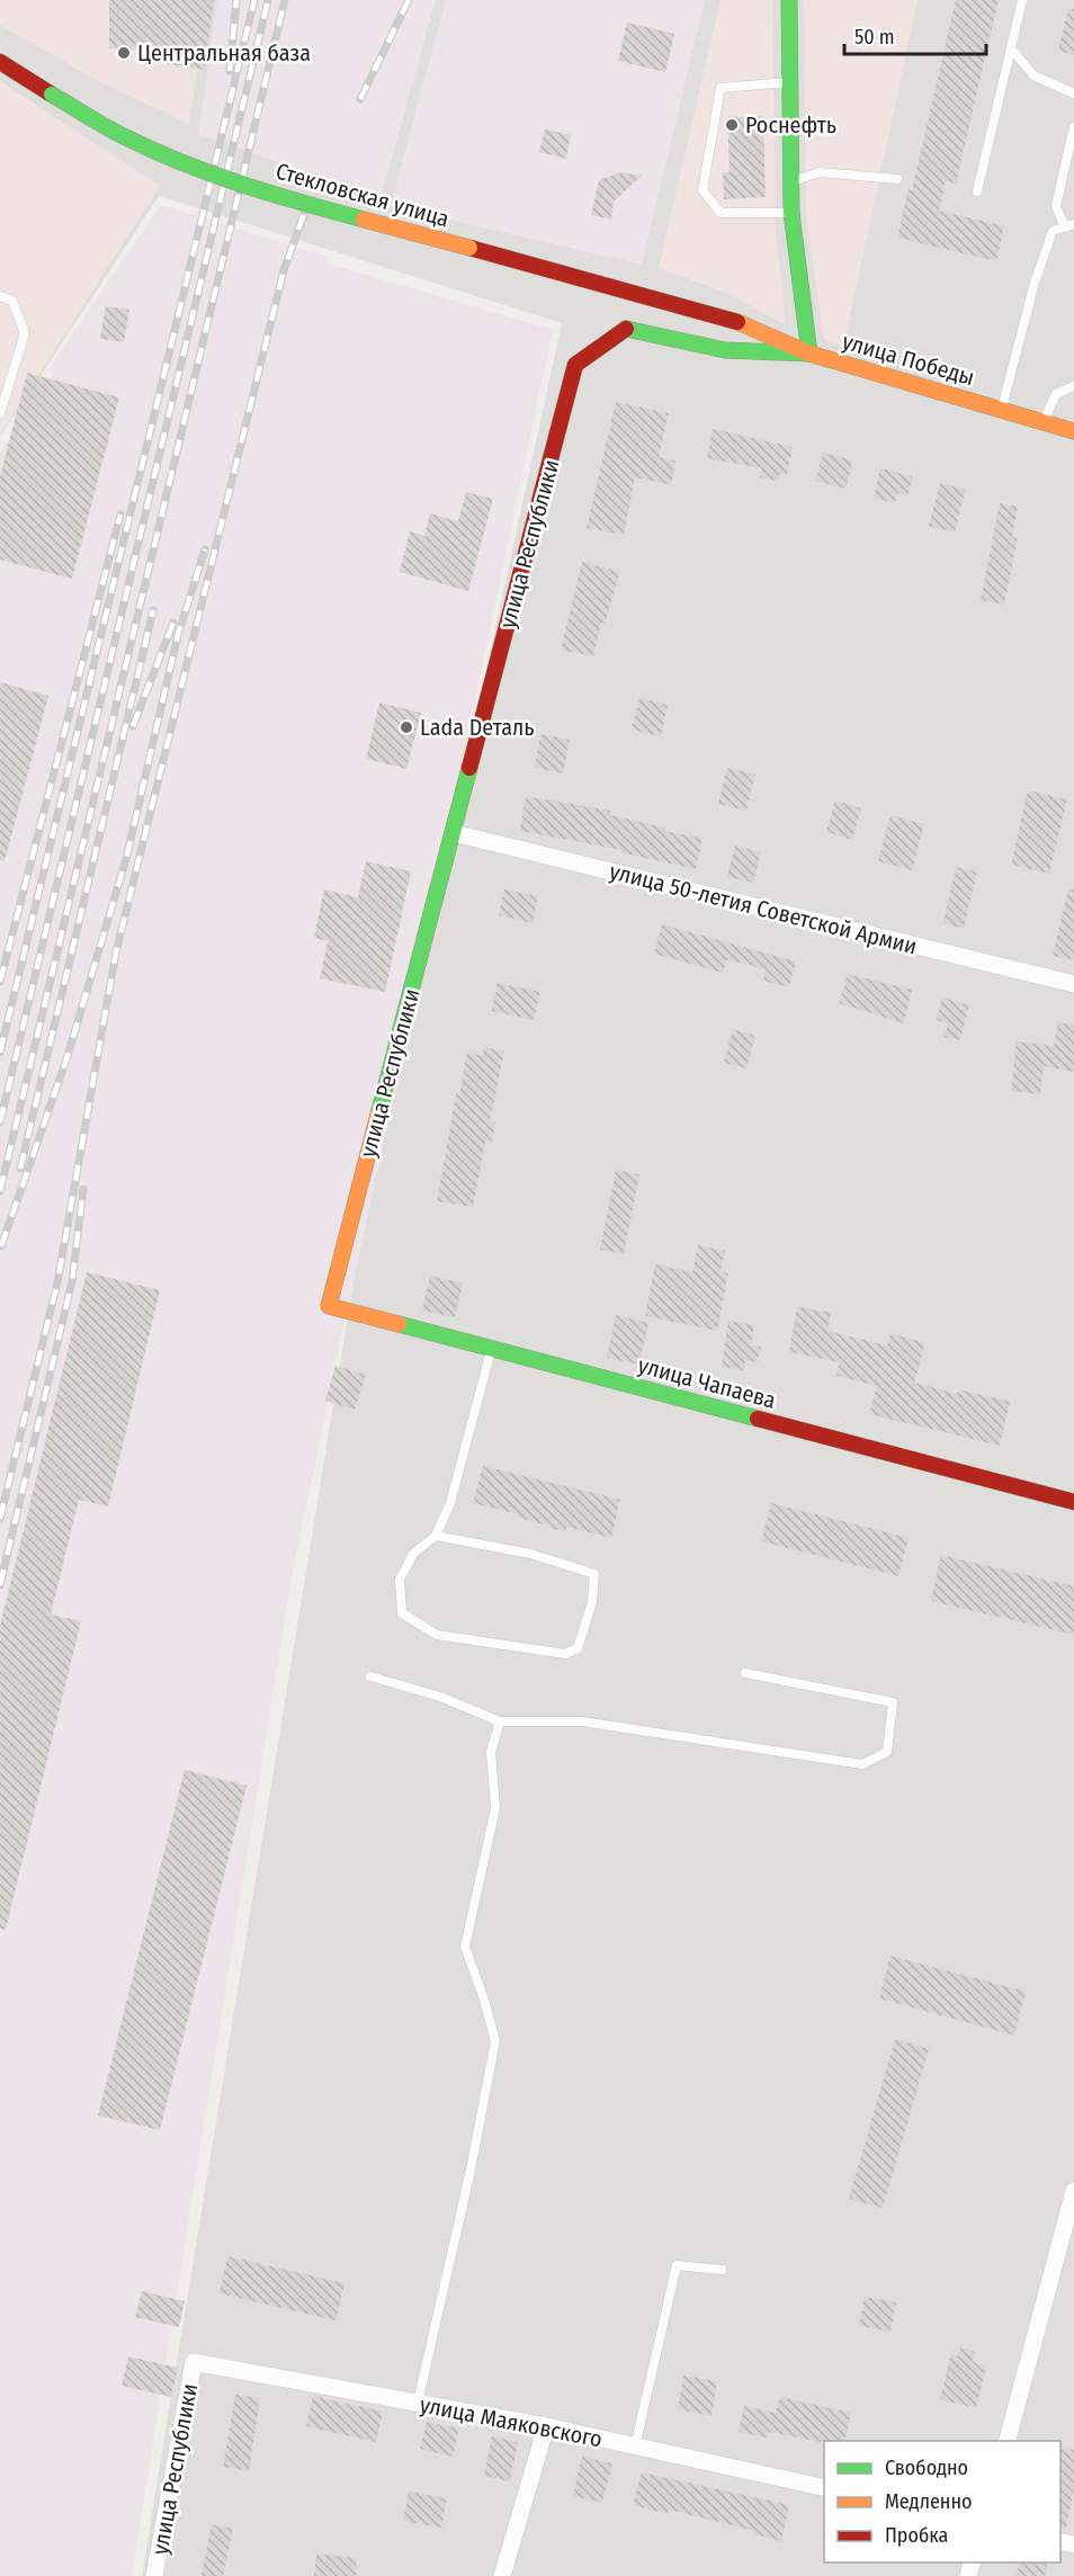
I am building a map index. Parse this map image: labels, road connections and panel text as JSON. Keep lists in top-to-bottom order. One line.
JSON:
{"streets":{"street":["Стекловская улица","улица Победы","улица Республики","улица 50-летия Советской Армии","улица Чапаева","улица Маяковского"]},"crossings":[["Стекловская улица","улица Победы"],["улица Победы","улица Республики"],["улица Республики","улица 50-летия Советской Армии"],["улица Республики","улица Чапаева"],["улица Республики","улица Маяковского"]],"places":["Центральная база","Роснефть","Lada Dеталь"],"legend":["Свободно","Медленно","Пробка"],"scale_bar":"50 m"}
